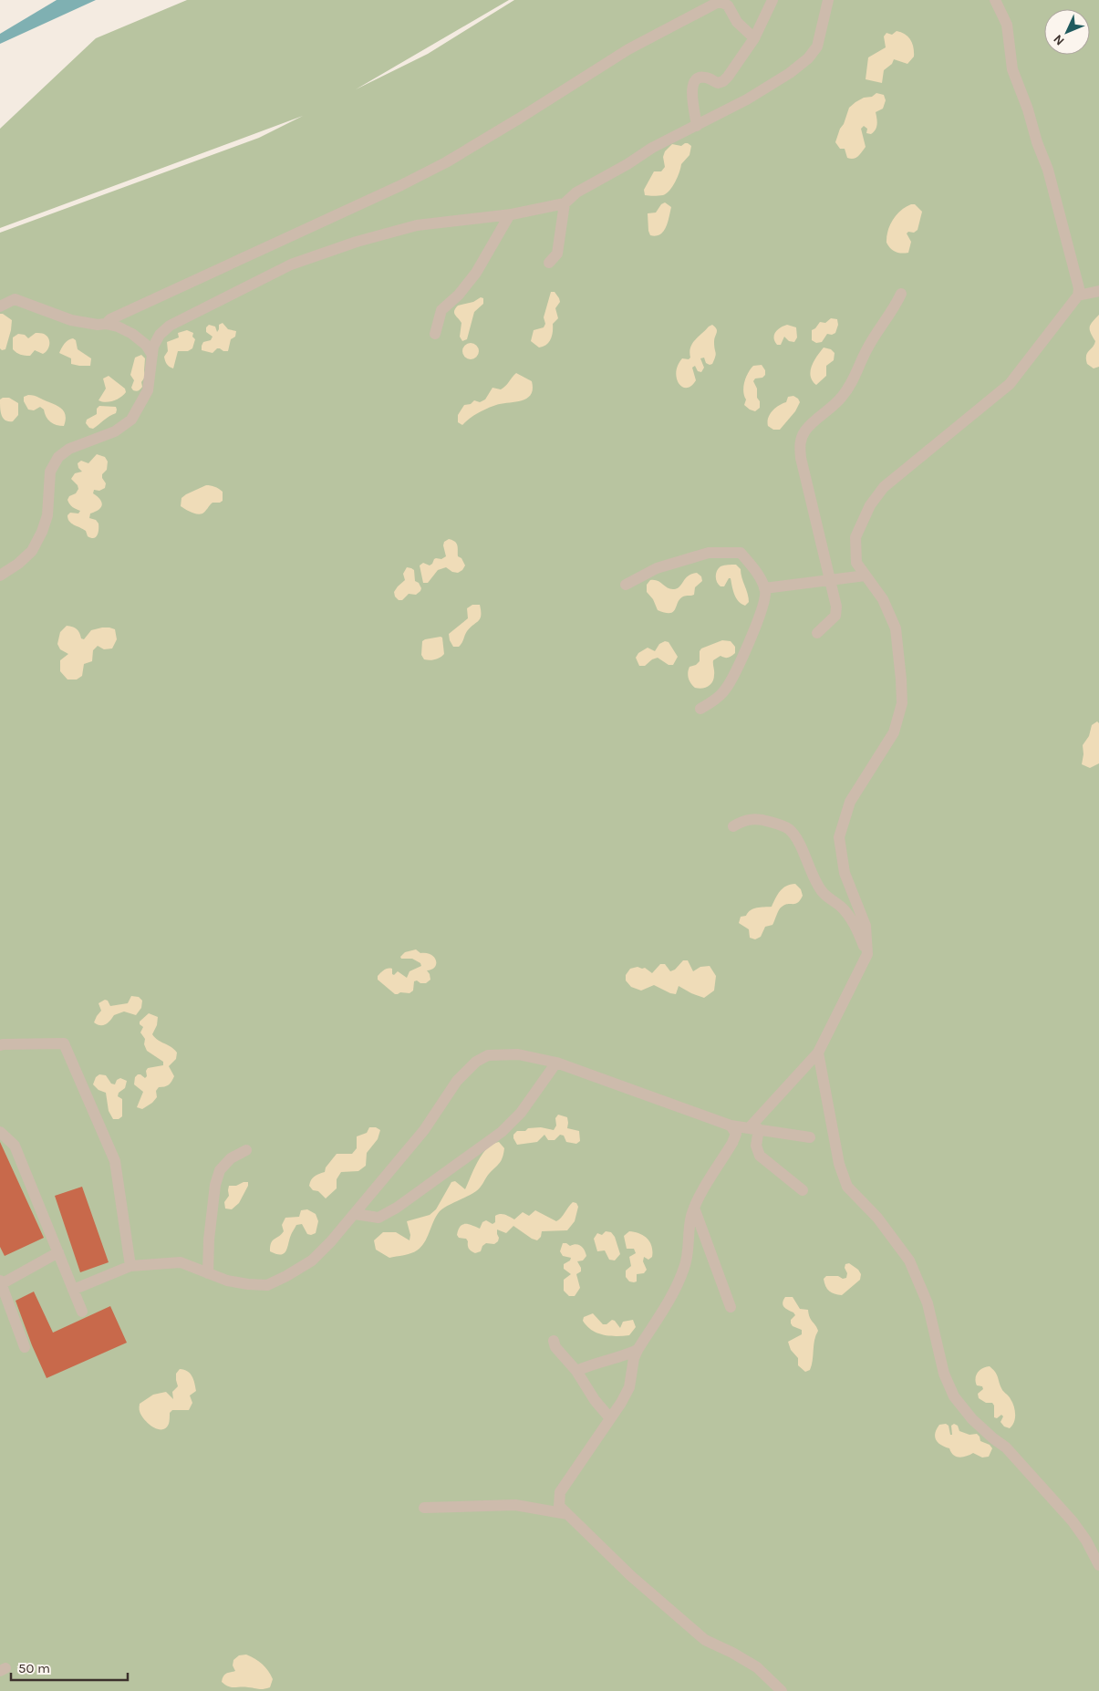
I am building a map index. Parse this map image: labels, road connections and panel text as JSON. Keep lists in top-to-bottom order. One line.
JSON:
{"scale_bar":"50 m","north":"bottom left"}
